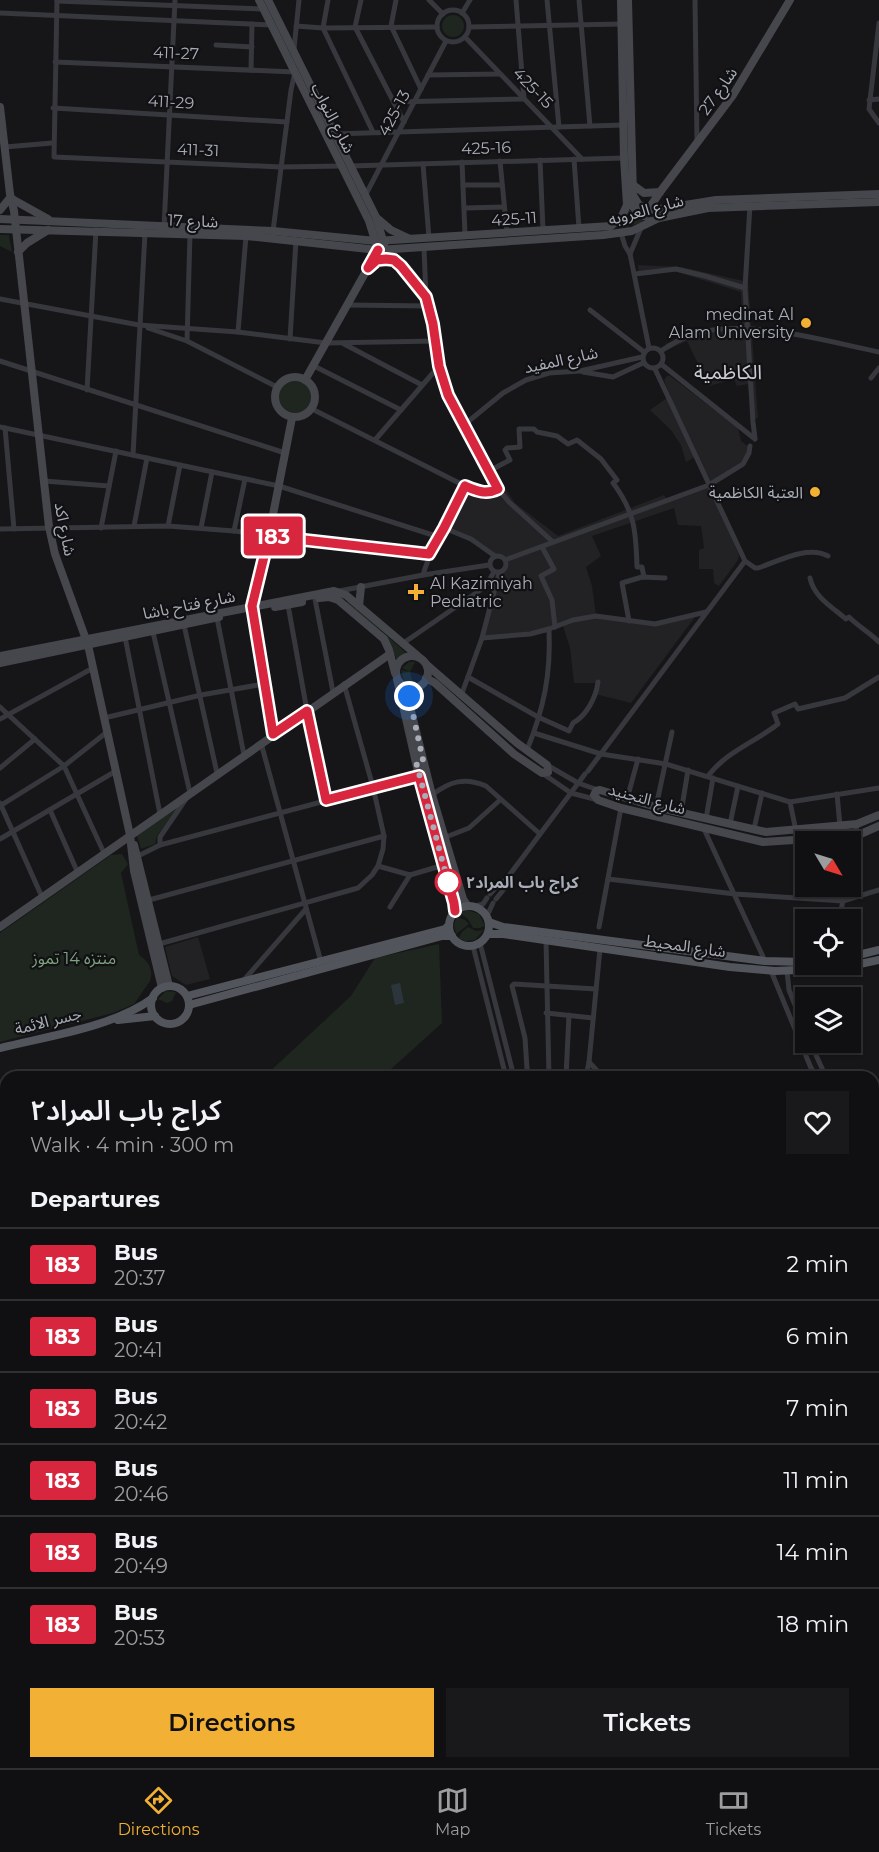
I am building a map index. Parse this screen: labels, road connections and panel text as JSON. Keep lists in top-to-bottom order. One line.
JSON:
{"streets":{"main road":["شارع المحيط","جسر الائمة"],"street":["411-27","425-15","شارع 27","411-29","425-13","شارع النواب","425-16","411-31","شارع العروبه","425-11","شارع 17","شارع المفيد","شارع اكد","شارع فتاح باشا","شارع التجنيد"]},"crossings":[["411-27","شارع النواب"],["425-15","425-13"],["425-15","425-16"],["شارع 27","شارع العروبه"],["425-13","شارع النواب"],["425-13","425-16"],["شارع النواب","425-16"],["شارع النواب","411-31"],["شارع النواب","شارع العروبه"],["شارع النواب","425-11"],["شارع النواب","شارع 17"],["425-16","411-31"],["425-16","425-11"],["شارع العروبه","425-11"],["شارع العروبه","شارع 17"],["425-11","شارع 17"],["شارع 17","شارع اكد"],["شارع اكد","شارع فتاح باشا"],["شارع اكد","جسر الائمة"]],"districts":["الكاظمية"],"parks":["منتزه 14 تموز"],"places":{"other":["medinat Al Alam University","العتبة الكاظمية","كراج باب المراد٢"],"health":["Al Kazimiyah Pediatric"]},"lines":["bus line 183"],"north":"bottom right","page":{"on_map":"183","heading":[["كراج باب المراد٢","Walk · 4 min · 300 m"],"Departures"],"list":[{"mark":"183","name":"Bus","note":"20:37","value":"2 min"},{"mark":"183","name":"Bus","note":"20:41","value":"6 min"},{"mark":"183","name":"Bus","note":"20:42","value":"7 min"},{"mark":"183","name":"Bus","note":"20:46","value":"11 min"},{"mark":"183","name":"Bus","note":"20:49","value":"14 min"},{"mark":"183","name":"Bus","note":"20:53","value":"18 min"}],"buttons":["Directions","Tickets"],"tabs":["Directions","Map","Tickets"]}}
